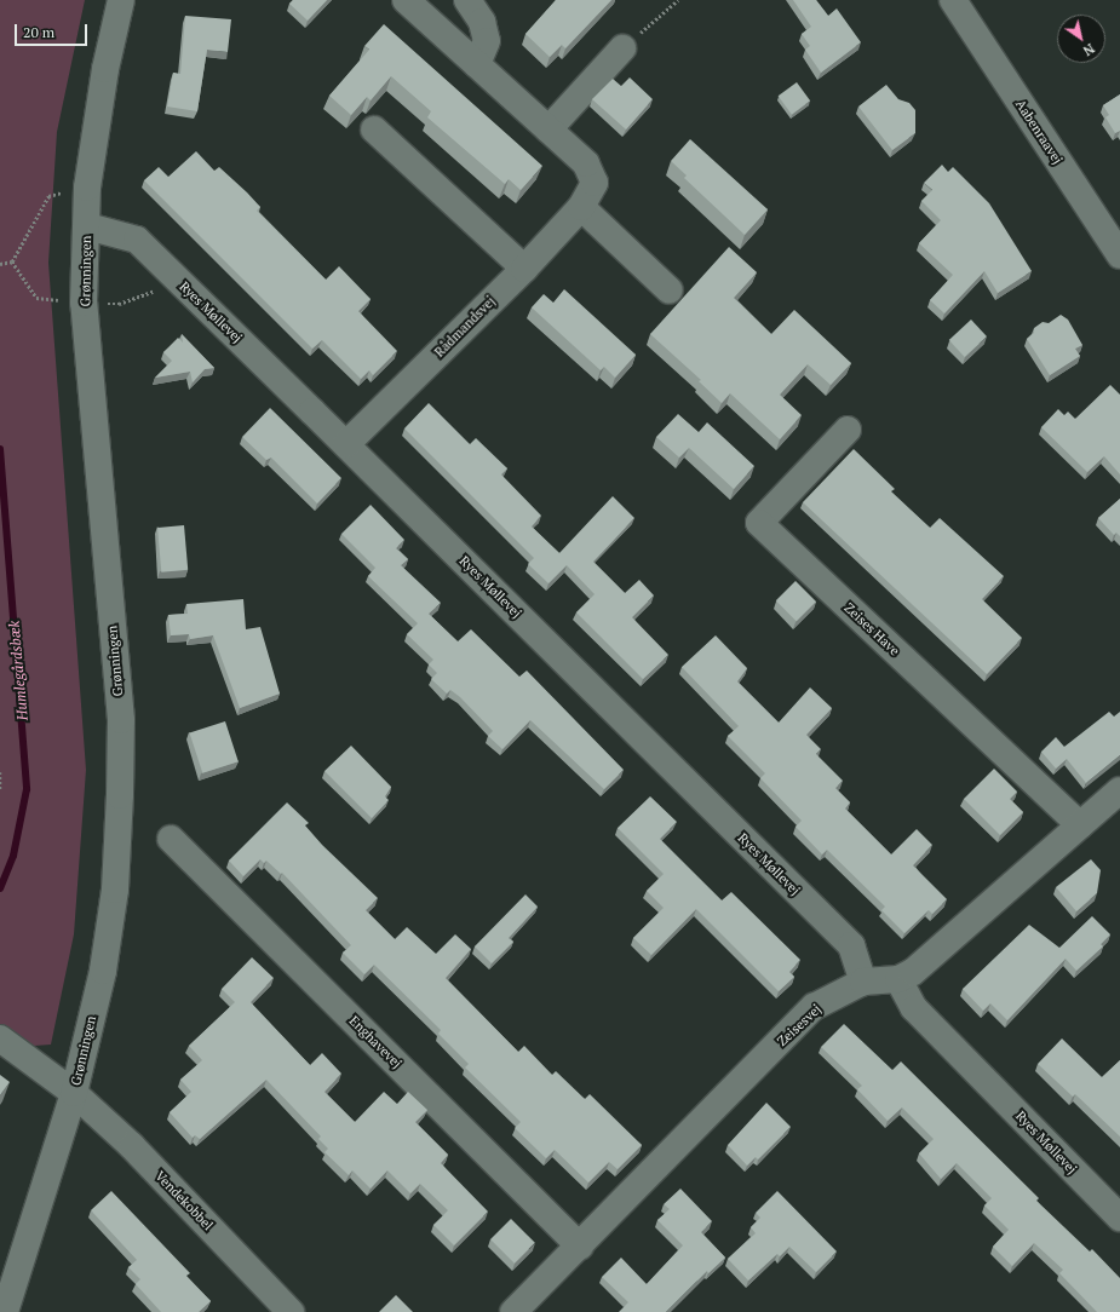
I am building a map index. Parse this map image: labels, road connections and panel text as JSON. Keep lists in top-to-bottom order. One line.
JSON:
{"streets":{"street":["Aabenraavej","Grønningen","Ryes Møllevej","Rådmandsvej","Zeises Have","Zeisesvej","Enghavevej","Vendekobbel"]},"crossings":[["Grønningen","Ryes Møllevej"],["Grønningen","Vendekobbel"],["Ryes Møllevej","Rådmandsvej"],["Ryes Møllevej","Zeisesvej"],["Zeises Have","Zeisesvej"],["Zeisesvej","Enghavevej"]],"water":["Humlegårdsbæk"],"scale_bar":"20 m","north":"bottom right"}
